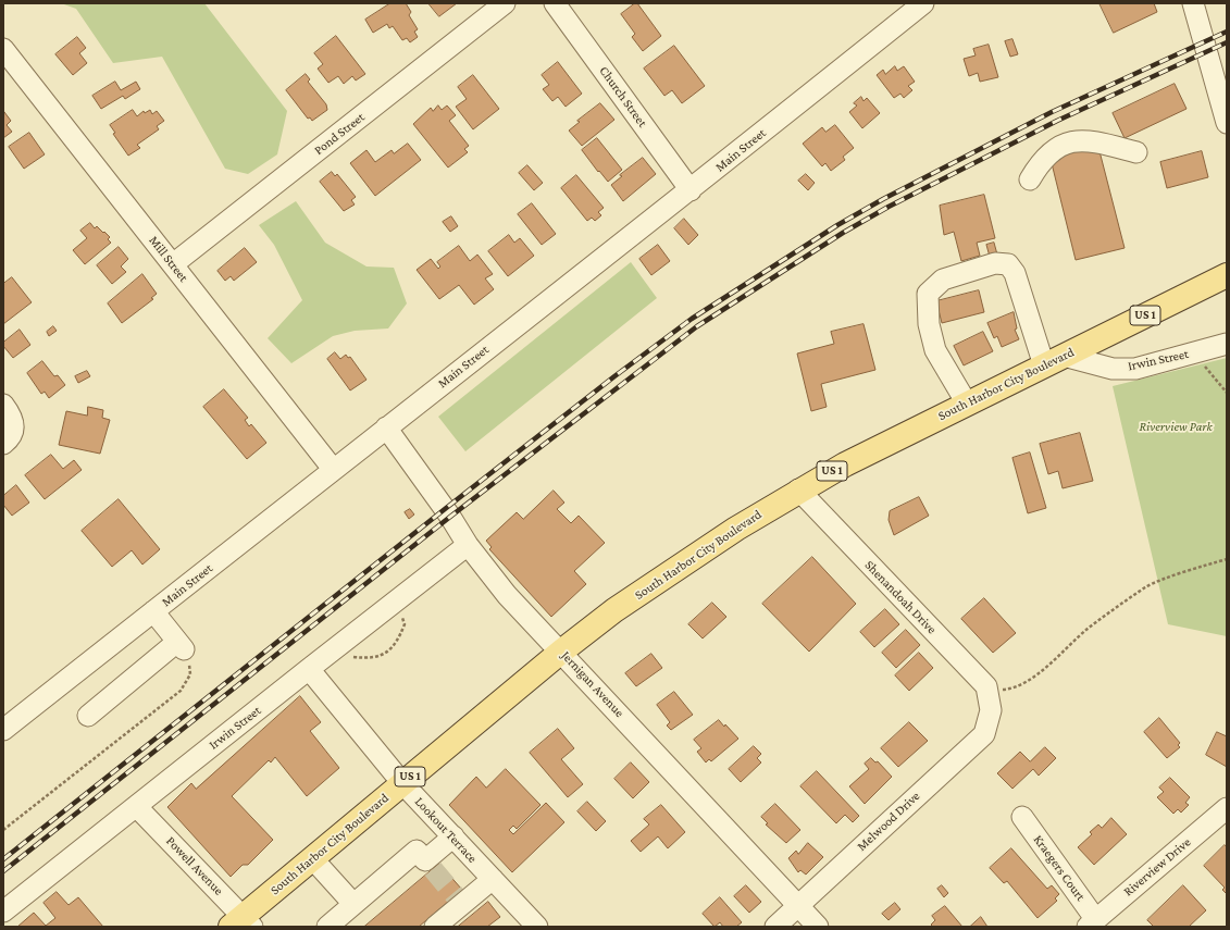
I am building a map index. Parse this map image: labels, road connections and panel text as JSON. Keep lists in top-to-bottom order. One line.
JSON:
{"streets":{"main road":["US 1","South Harbor City Boulevard"],"street":["Church Street","Pond Street","Main Street","Mill Street","Irwin Street","Shenandoah Drive","Jernigan Avenue","Melwood Drive","Lookout Terrace","Powell Avenue","Riverview Drive","Kraegers Court"]},"crossings":[["Church Street","Main Street"],["Pond Street","Mill Street"],["Main Street","Mill Street"],["Main Street","Jernigan Avenue"],["Irwin Street","South Harbor City Boulevard"],["Irwin Street","Jernigan Avenue"],["Irwin Street","Lookout Terrace"],["Irwin Street","Powell Avenue"],["South Harbor City Boulevard","Shenandoah Drive"],["South Harbor City Boulevard","Jernigan Avenue"],["South Harbor City Boulevard","Lookout Terrace"],["South Harbor City Boulevard","Powell Avenue"],["Shenandoah Drive","Melwood Drive"],["Jernigan Avenue","Melwood Drive"],["Riverview Drive","Kraegers Court"]],"parks":["Riverview Park"]}
